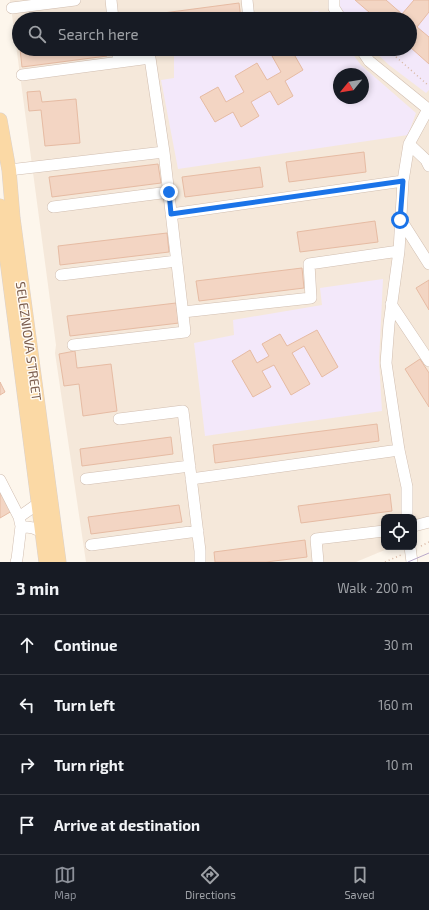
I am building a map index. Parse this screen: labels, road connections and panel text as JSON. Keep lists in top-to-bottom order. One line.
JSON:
{"streets":{"main road":["SELEZNIOVA STREET"]},"north":"bottom left","page":{"search":"Search here","heading":["3 min","Walk · 200 m"],"list":[["Continue","30 m"],["Turn left","160 m"],["Turn right","10 m"],"Arrive at destination"],"nav":["Map","Directions","Saved"]}}
